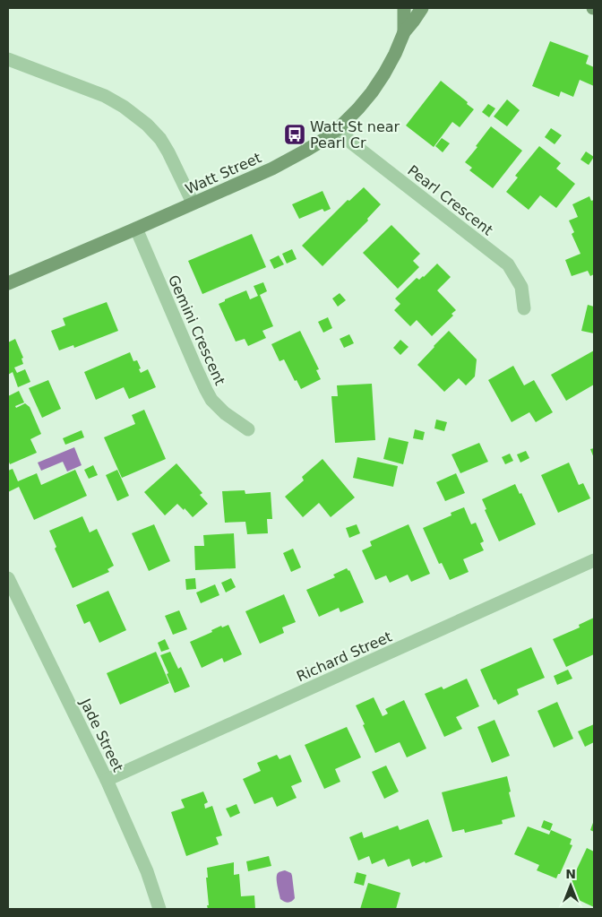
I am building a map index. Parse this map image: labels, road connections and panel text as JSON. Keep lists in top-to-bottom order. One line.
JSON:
{"streets":{"main road":["Watt Street"],"street":["Pearl Crescent","Gemini Crescent","Richard Street","Jade Street"]},"crossings":[["Watt Street","Pearl Crescent"],["Watt Street","Gemini Crescent"],["Richard Street","Jade Street"]],"places":{"bus stop":["Watt St near Pearl Cr"]},"north":"top"}
